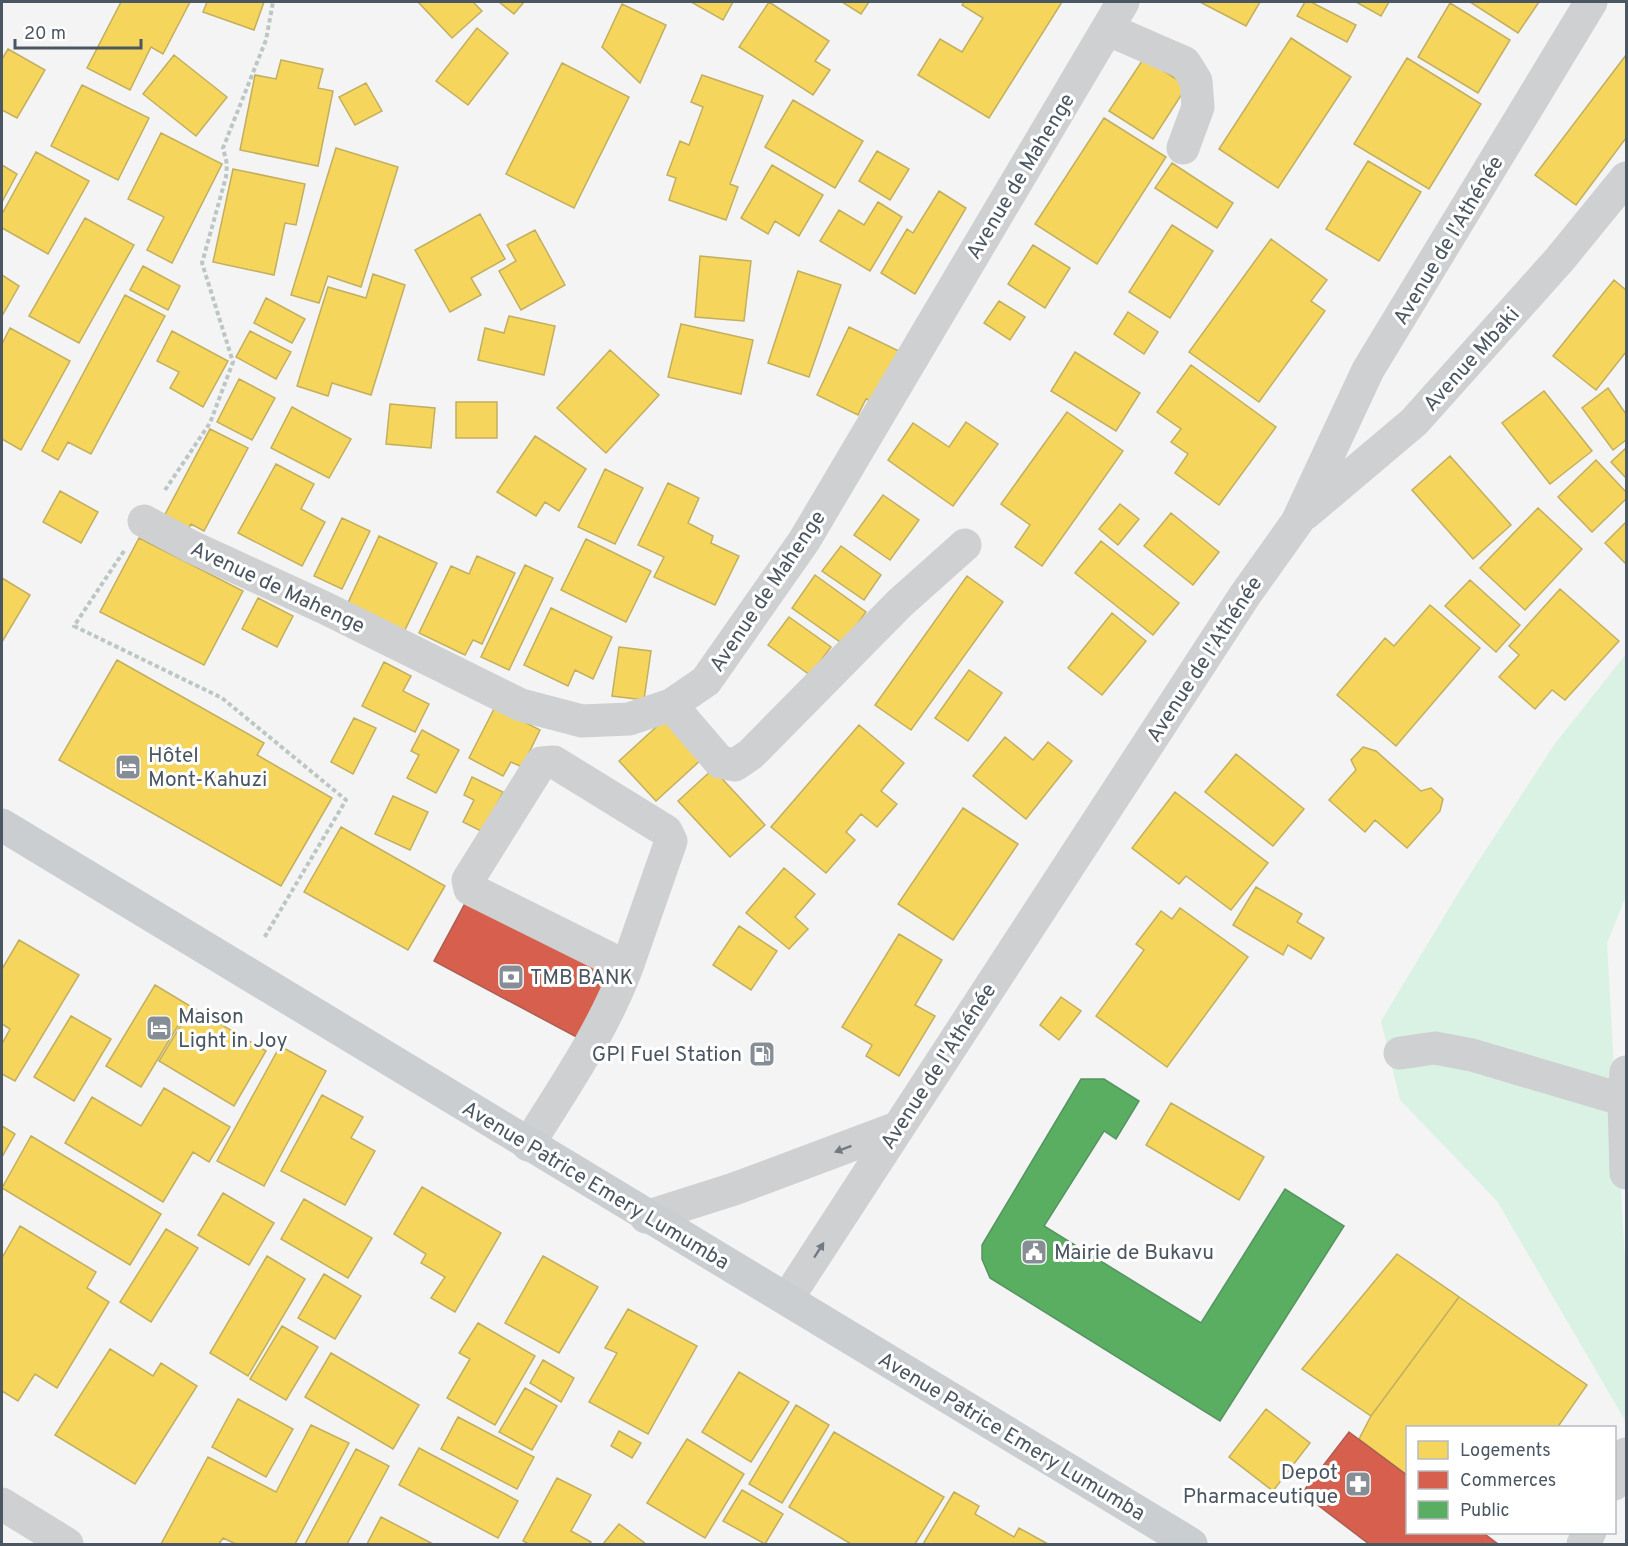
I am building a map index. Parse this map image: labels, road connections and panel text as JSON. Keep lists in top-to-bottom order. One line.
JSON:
{"streets":{"main road":["Avenue Patrice Emery Lumumba"],"street":["Avenue de Mahenge","Avenue de l'Athénée","Avenue Mbaki"]},"crossings":[["Avenue de l'Athénée","Avenue Mbaki"],["Avenue de l'Athénée","Avenue Patrice Emery Lumumba"]],"places":{"hotel":["Hôtel Mont-Kahuzi","Maison Light in Joy"],"bank":["TMB BANK"],"fuel station":["GPI Fuel Station"],"public building":["Mairie de Bukavu"],"pharmacy":["Depot Pharmaceutique"]},"legend":["Logements","Commerces","Public"],"scale_bar":"20 m"}
